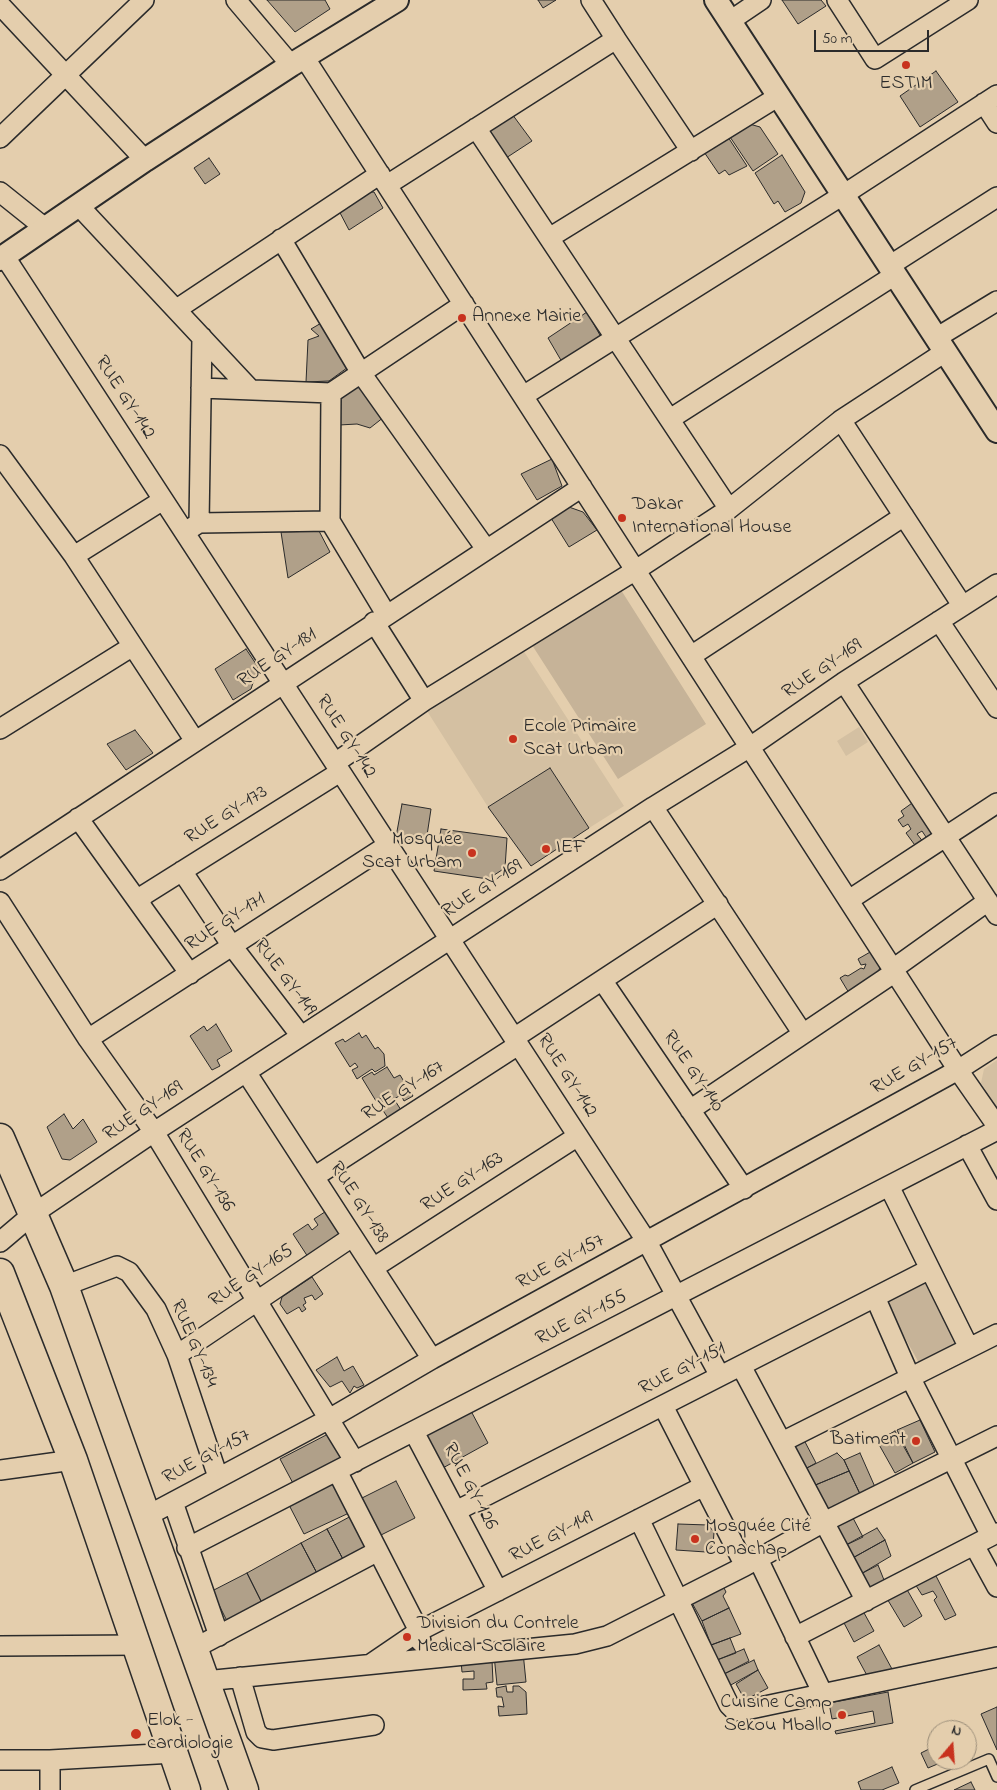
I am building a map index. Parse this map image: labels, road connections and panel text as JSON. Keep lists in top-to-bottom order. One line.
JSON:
{"streets":{"street":["RUE GY-142","RUE GY-181","RUE GY-169","RUE GY-173","RUE GY-171","RUE GY-149","RUE GY-157","RUE GY-140","RUE GY-167","RUE GY-136","RUE GY-163","RUE GY-138","RUE GY-165","RUE GY-155","RUE GY-134","RUE GY-151","RUE GY-126"]},"crossings":[["RUE GY-142","RUE GY-181"],["RUE GY-142","RUE GY-169"],["RUE GY-142","RUE GY-173"],["RUE GY-142","RUE GY-171"],["RUE GY-142","RUE GY-157"],["RUE GY-142","RUE GY-167"],["RUE GY-142","RUE GY-163"],["RUE GY-142","RUE GY-155"],["RUE GY-142","RUE GY-151"],["RUE GY-169","RUE GY-149"],["RUE GY-169","RUE GY-136"],["RUE GY-169","RUE GY-138"],["RUE GY-173","RUE GY-149"],["RUE GY-171","RUE GY-149"],["RUE GY-171","RUE GY-136"],["RUE GY-149","RUE GY-126"],["RUE GY-157","RUE GY-140"],["RUE GY-157","RUE GY-136"],["RUE GY-157","RUE GY-138"],["RUE GY-157","RUE GY-134"],["RUE GY-140","RUE GY-167"],["RUE GY-167","RUE GY-138"],["RUE GY-136","RUE GY-165"],["RUE GY-136","RUE GY-155"],["RUE GY-163","RUE GY-138"],["RUE GY-138","RUE GY-165"],["RUE GY-165","RUE GY-134"],["RUE GY-155","RUE GY-126"],["RUE GY-151","RUE GY-126"]],"places":["ESTIM","Annexe Mairie","Dakar International House","Ecole Primaire Scat Urbam","IEF","Mosquée Scat Urbam","Batiment","Mosquée Cité Conachap","Division du Contrele Medical Scolaire","Cuisine Camp Sekou Mballo","Elok - cardiologie"],"scale_bar":"50 m","north":"top"}
